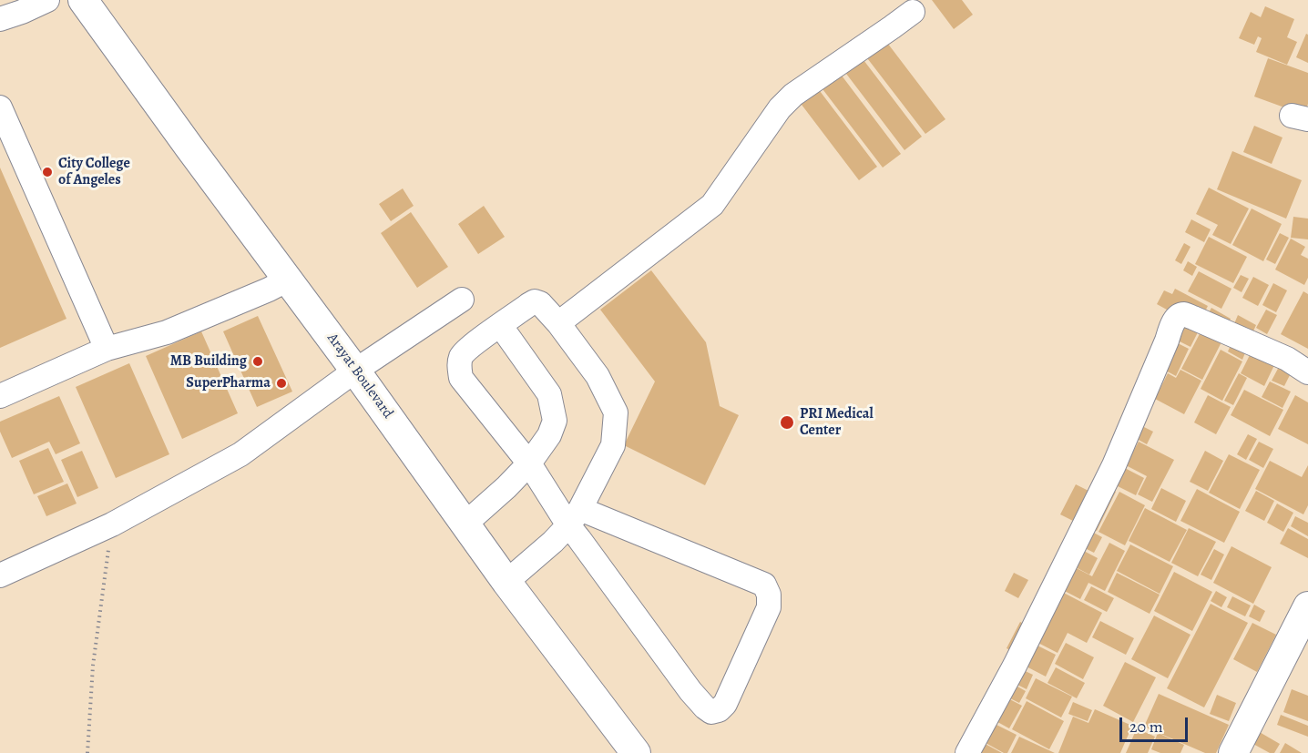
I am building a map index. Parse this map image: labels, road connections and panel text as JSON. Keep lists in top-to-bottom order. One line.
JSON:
{"streets":{"main road":["Arayat Boulevard"]},"places":["City College of Angeles","MB Building","SuperPharma","PRI Medical Center"],"scale_bar":"20 m"}
